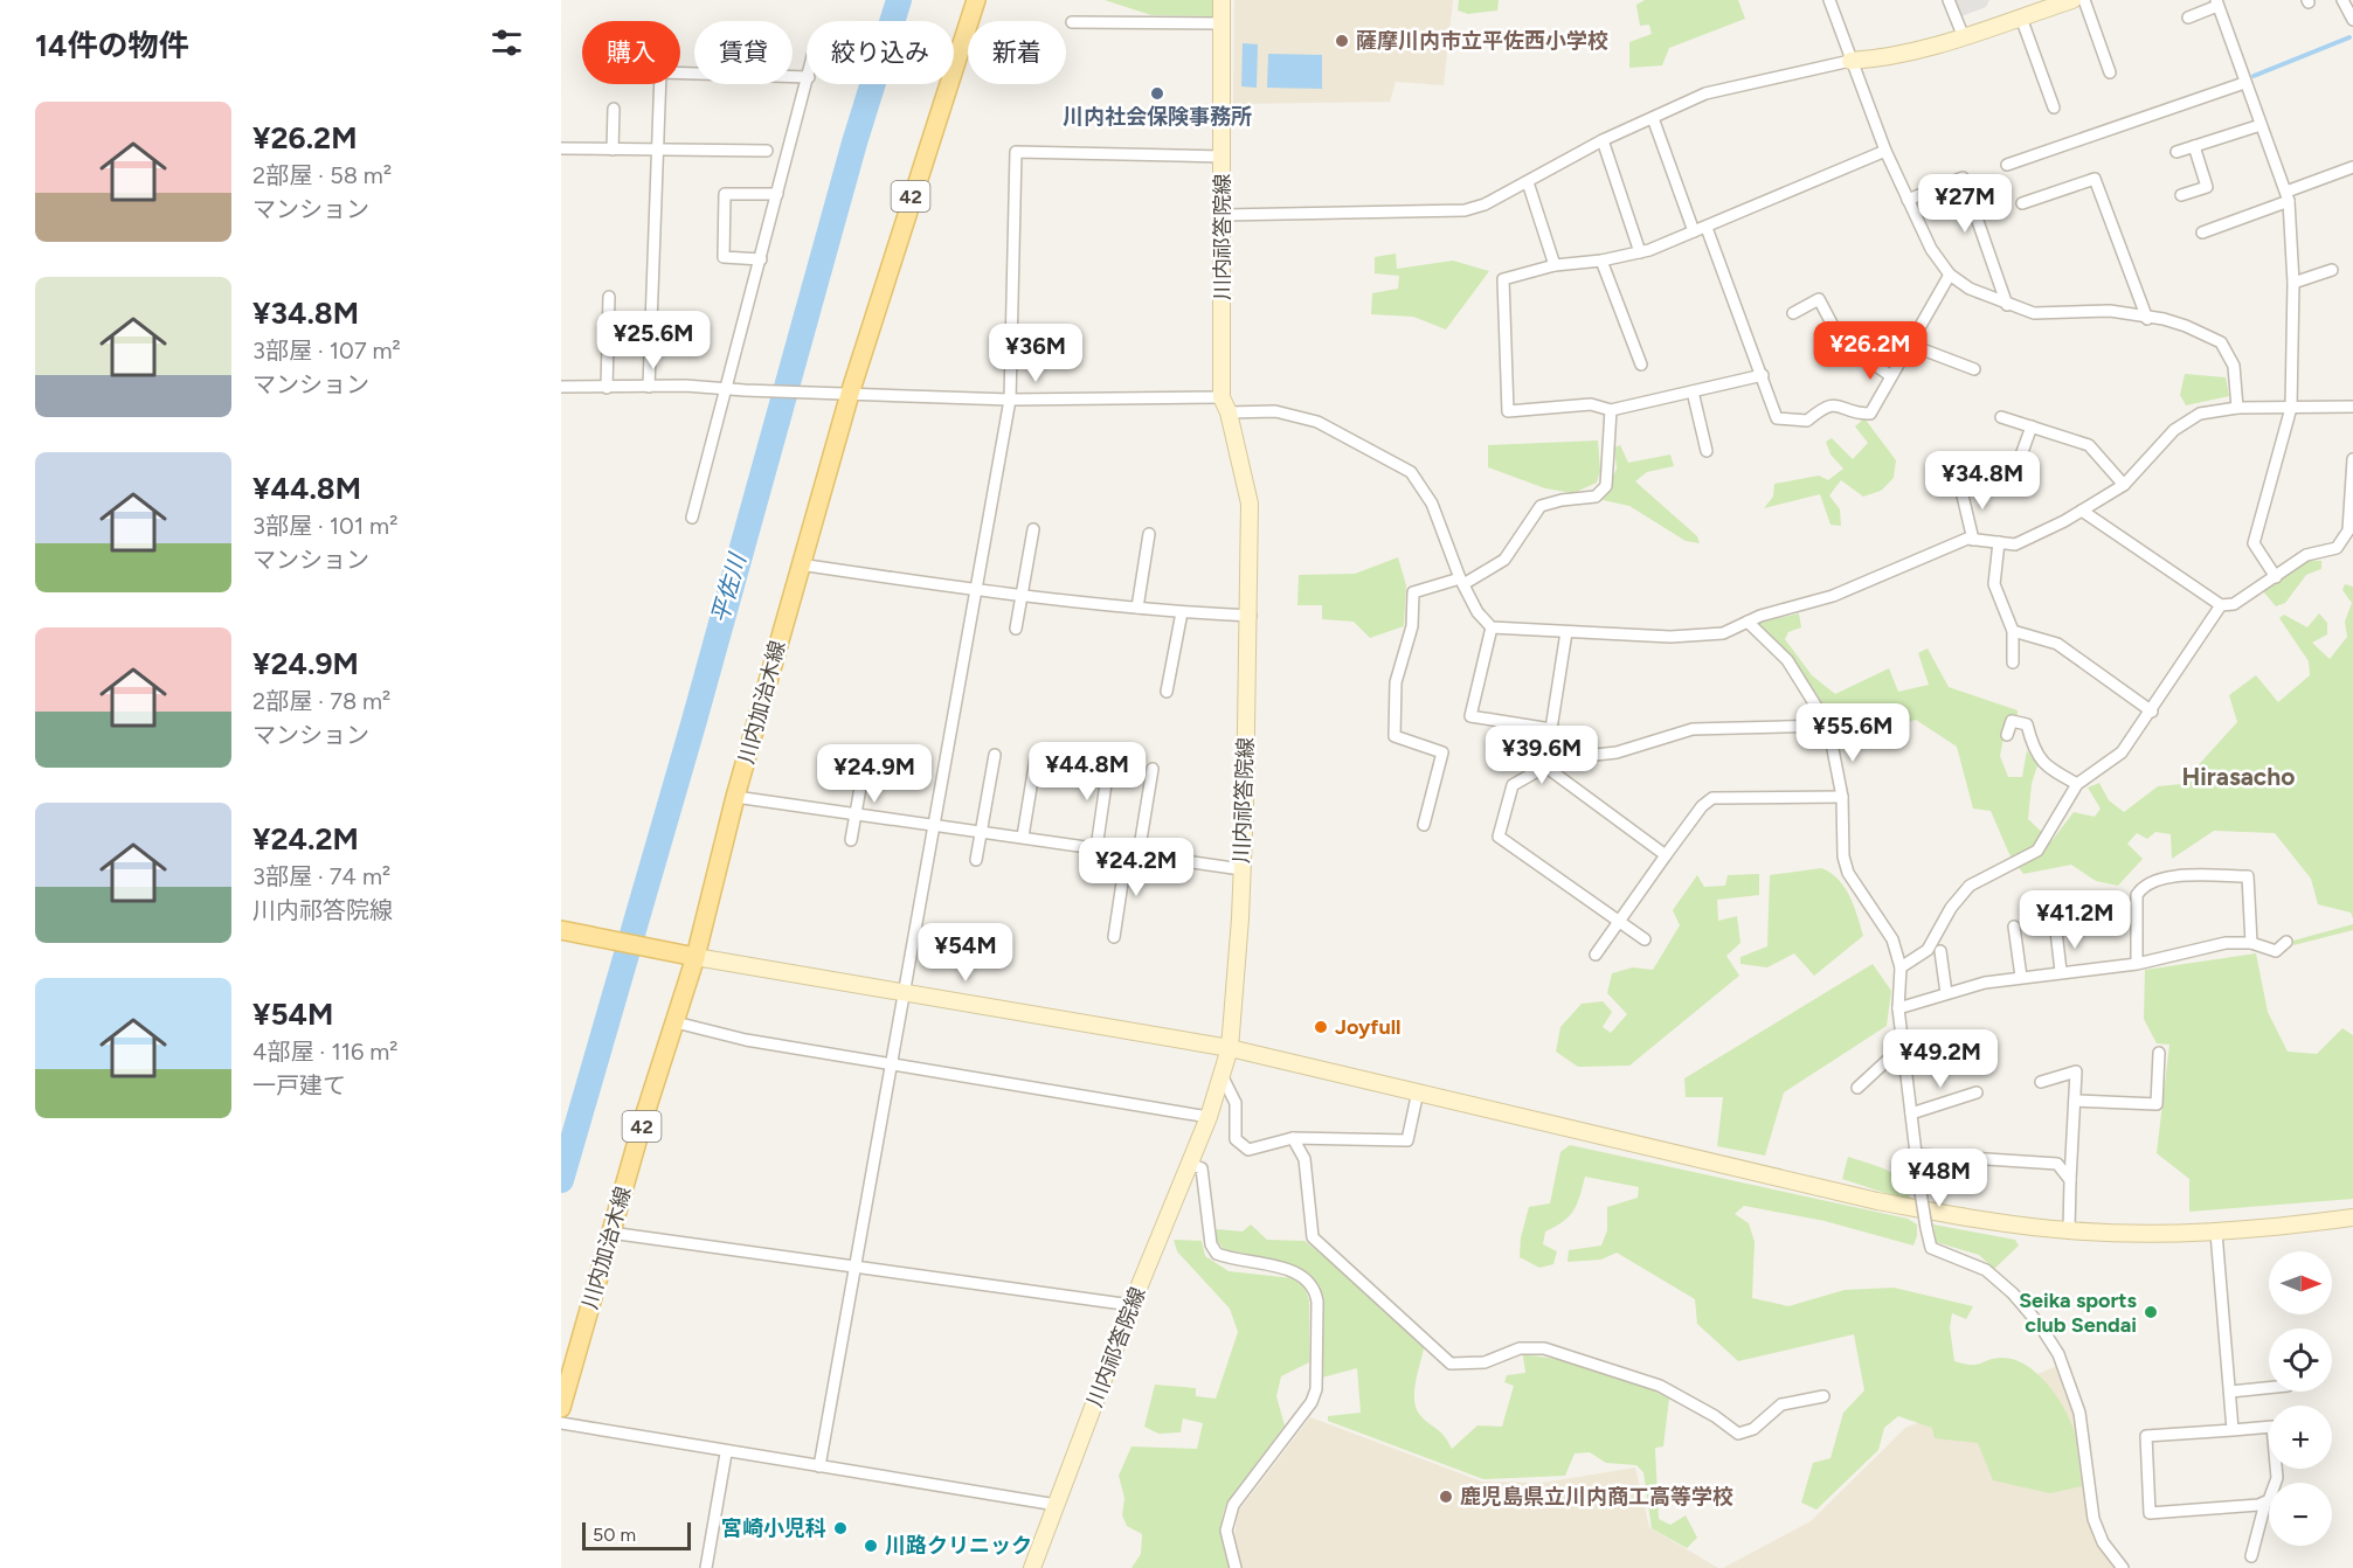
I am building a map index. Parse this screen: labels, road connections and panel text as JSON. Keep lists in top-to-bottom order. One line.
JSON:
{"streets":{"main road":["42","川内加治木線"],"street":["川内祁答院線"]},"districts":["Hirasacho"],"water":["平佐川"],"places":["薩摩川内市立平佐西小学校","川内社会保険事務所","Joyfull","Seika sports club Sendai","鹿児島県立川内商工高等学校","宮崎小児科","川路クリニック"],"scale_bar":"50 m","north":"right","page":{"heading":"14件の物件","chip":["購入","賃貸","絞り込み","新着"],"list":[{"name":"¥26.2M","note":"2部屋 · 58 m² · マンション"},{"name":"¥34.8M","note":"3部屋 · 107 m² · マンション"},{"name":"¥44.8M","note":"3部屋 · 101 m² · マンション"},{"name":"¥24.9M","note":"2部屋 · 78 m² · マンション"},{"name":"¥24.2M","note":"3部屋 · 74 m² · 川内祁答院線"},{"name":"¥54M","note":"4部屋 · 116 m² · 一戸建て"}],"price":["¥27M","¥25.6M","¥26.2M","¥36M","¥34.8M","¥55.6M","¥39.6M","¥44.8M","¥24.9M","¥24.2M","¥41.2M","¥54M","¥49.2M","¥48M"],"map_buttons":["+","−"],"scale":"50 m"}}
